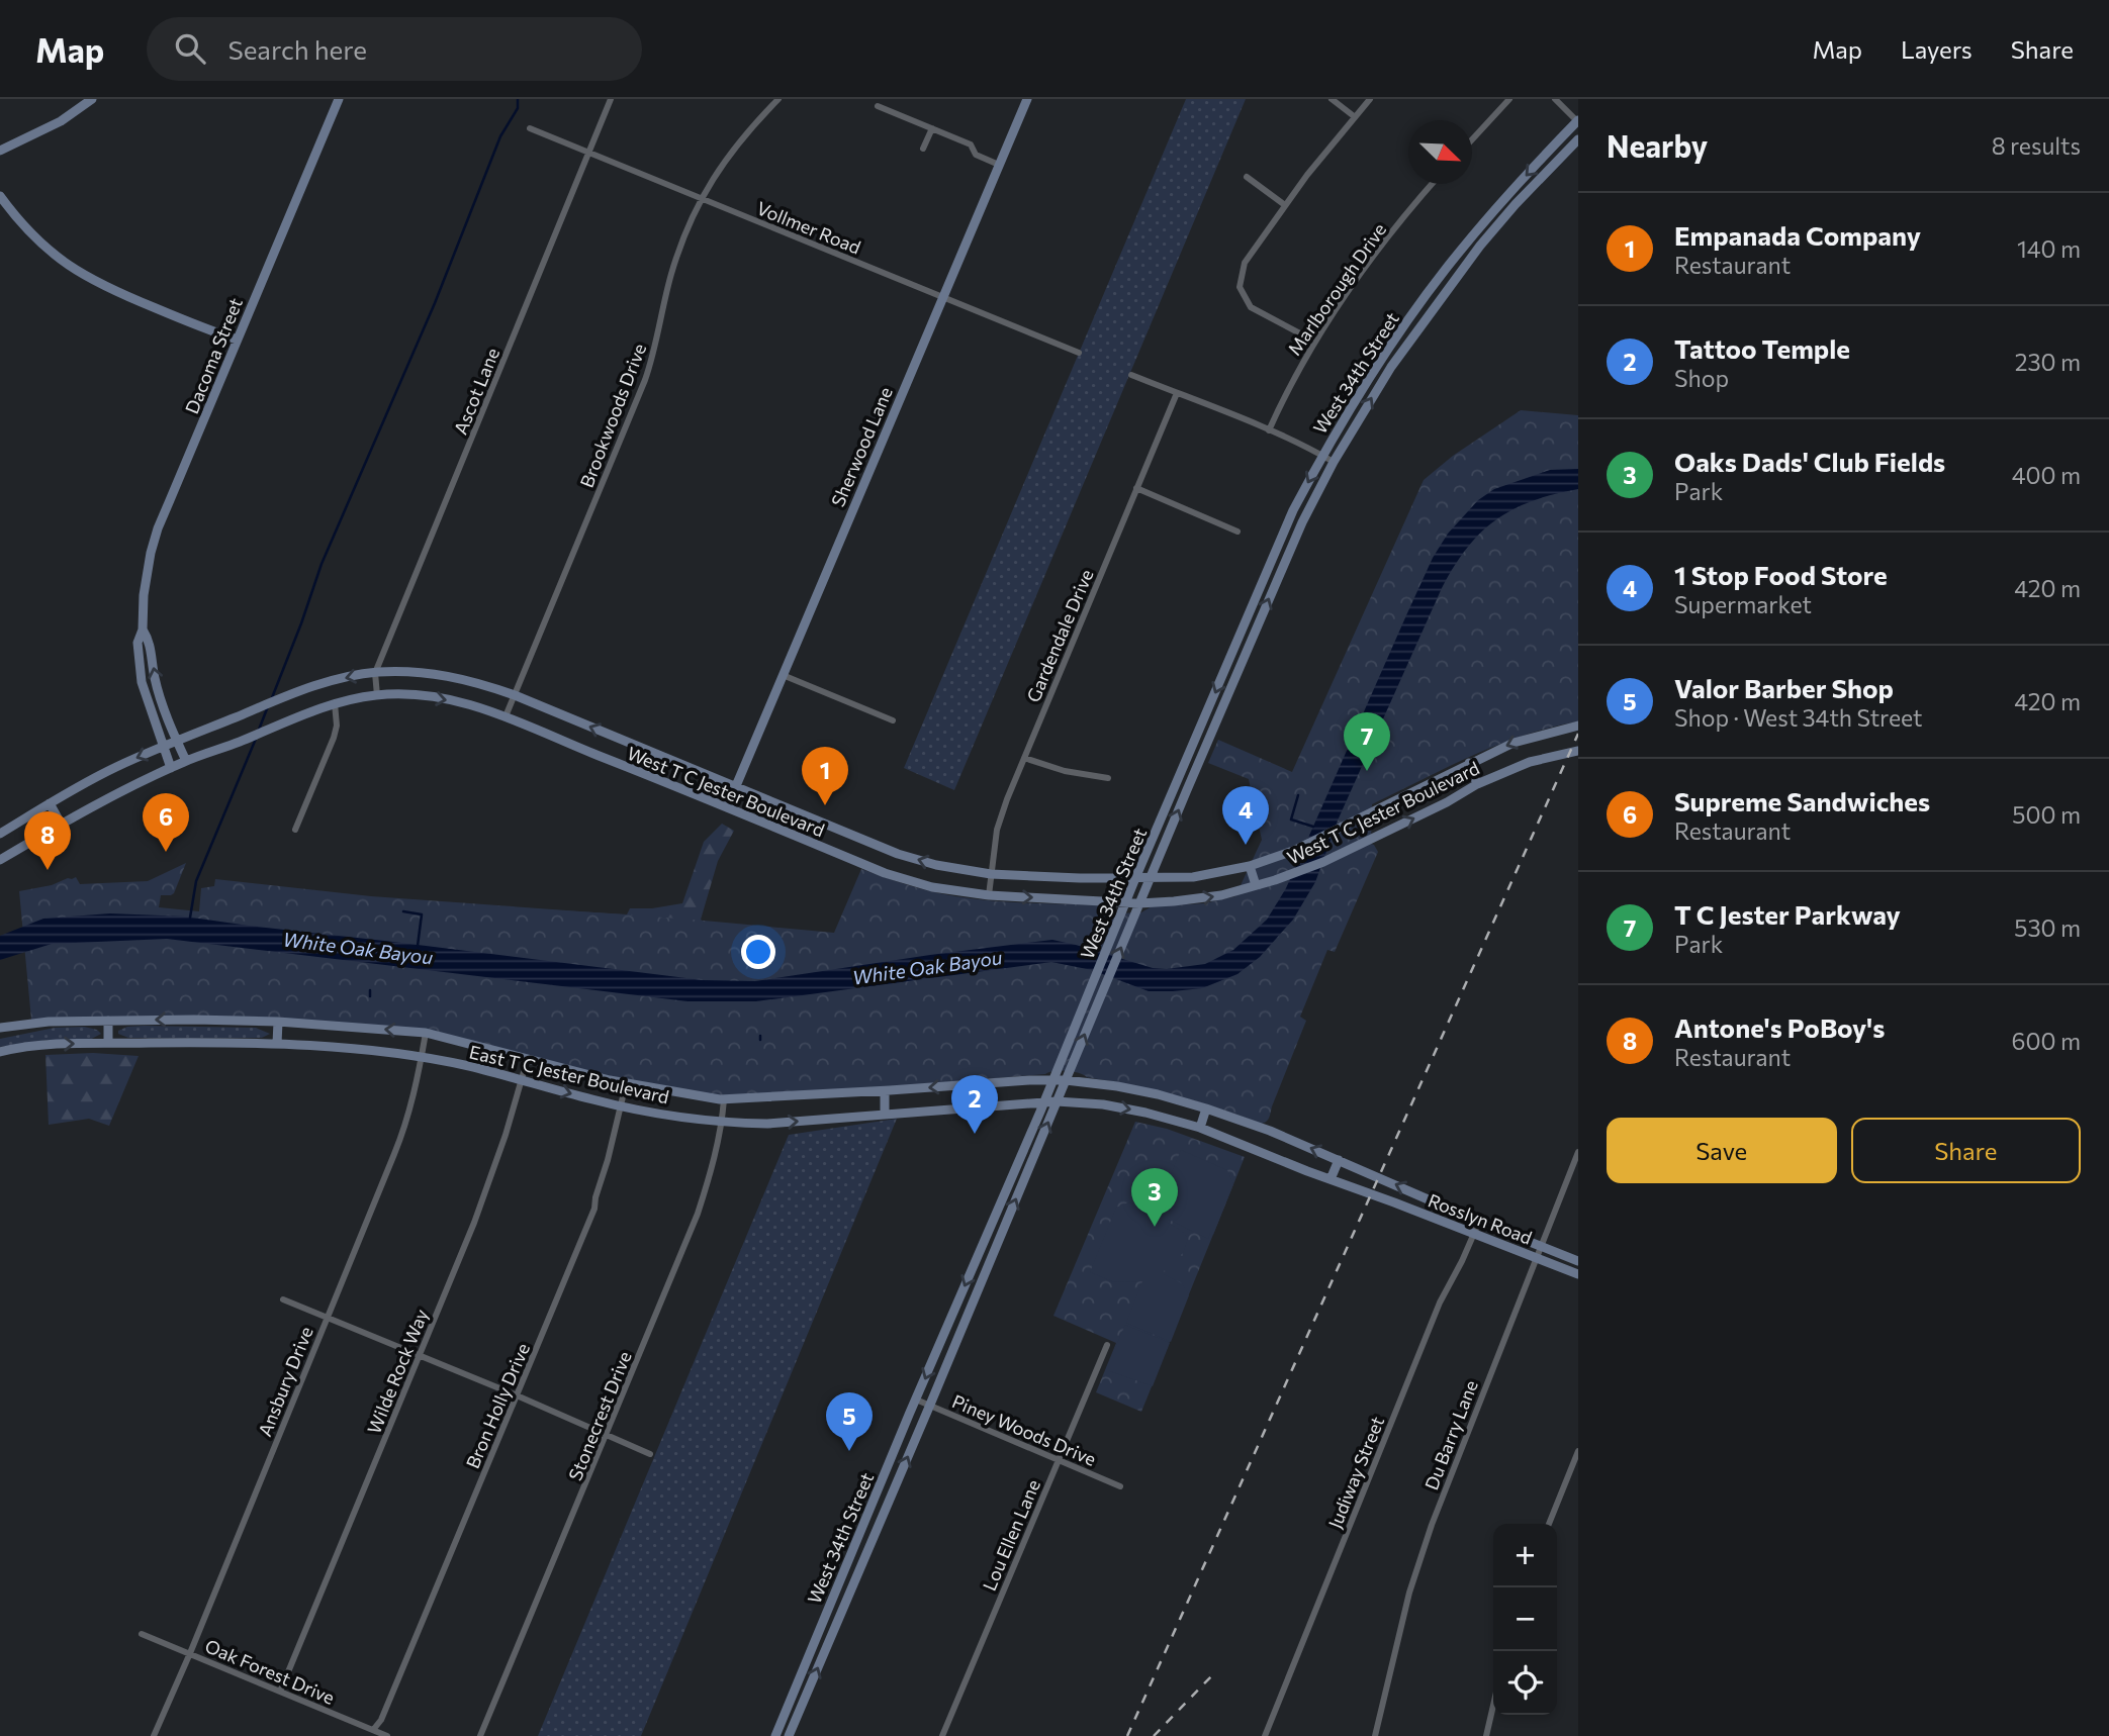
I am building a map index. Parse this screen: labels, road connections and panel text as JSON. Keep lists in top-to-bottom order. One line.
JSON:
{"streets":{"main road":["Dacoma Street","West 34th Street","Sherwood Lane","West T C Jester Boulevard","East T C Jester Boulevard","Rosslyn Road"],"street":["Vollmer Road","Marlborough Drive","Ascot Lane","Brookwoods Drive","Gardendale Drive","Wilde Rock Way","Ansbury Drive","Bron Holly Drive","Stonecrest Drive","Piney Woods Drive","Du Barry Lane","Judiway Street","Lou Ellen Lane","Oak Forest Drive"]},"crossings":[["Vollmer Road","Ascot Lane"],["Vollmer Road","Brookwoods Drive"],["Vollmer Road","Sherwood Lane"],["Dacoma Street","West T C Jester Boulevard"],["West 34th Street","West T C Jester Boulevard"],["West 34th Street","East T C Jester Boulevard"],["West 34th Street","Piney Woods Drive"],["Ascot Lane","West T C Jester Boulevard"],["Brookwoods Drive","West T C Jester Boulevard"],["Sherwood Lane","West T C Jester Boulevard"],["Gardendale Drive","West T C Jester Boulevard"],["East T C Jester Boulevard","Rosslyn Road"],["East T C Jester Boulevard","Wilde Rock Way"],["East T C Jester Boulevard","Ansbury Drive"],["East T C Jester Boulevard","Bron Holly Drive"],["East T C Jester Boulevard","Stonecrest Drive"],["Rosslyn Road","Du Barry Lane"],["Rosslyn Road","Judiway Street"],["Wilde Rock Way","Oak Forest Drive"],["Ansbury Drive","Oak Forest Drive"],["Bron Holly Drive","Oak Forest Drive"],["Piney Woods Drive","Lou Ellen Lane"]],"water":["White Oak Bayou"],"north":"bottom right","page":{"header":"Map","search":"Search here","nav":["Map","Layers","Share"],"heading":["Nearby","8 results"],"list":[{"mark":"1","name":"Empanada Company","note":"Restaurant","value":"140 m"},{"mark":"2","name":"Tattoo Temple","note":"Shop","value":"230 m"},{"mark":"3","name":"Oaks Dads' Club Fields","note":"Park","value":"400 m"},{"mark":"4","name":"1 Stop Food Store","note":"Supermarket","value":"420 m"},{"mark":"5","name":"Valor Barber Shop","note":"Shop · West 34th Street","value":"420 m"},{"mark":"6","name":"Supreme Sandwiches","note":"Restaurant","value":"500 m"},{"mark":"7","name":"T C Jester Parkway","note":"Park","value":"530 m"},{"mark":"8","name":"Antone's PoBoy's","note":"Restaurant","value":"600 m"}],"pins":["7","1","4","6","8","2","3","5"],"buttons":["Save","Share"],"map_buttons":["+","−"]}}
